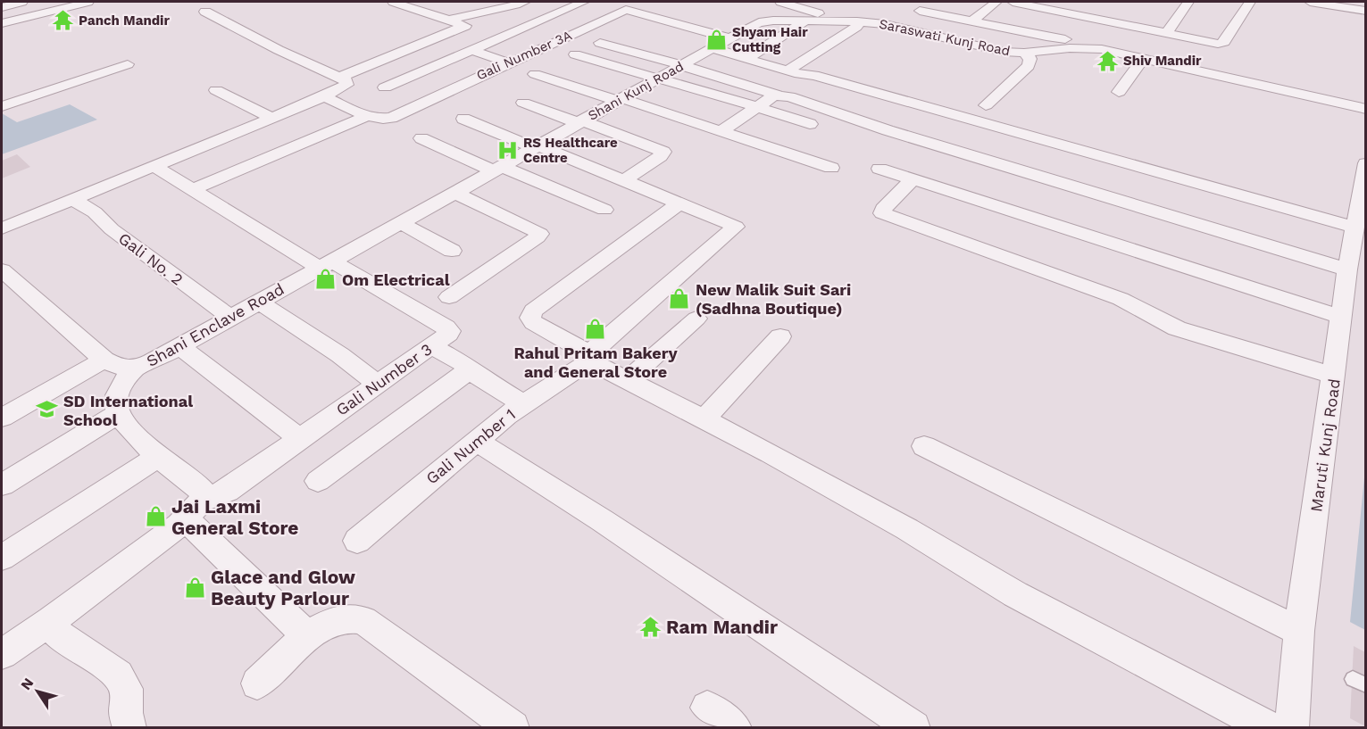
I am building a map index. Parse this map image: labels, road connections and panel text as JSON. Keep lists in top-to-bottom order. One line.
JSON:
{"streets":{"street":["Saraswati Kunj Road","Gali Number 3A","Shani Kunj Road","Gali No. 2","Shani Enclave Road","Gali Number 3","Maruti Kunj Road","Gali Number 1"]},"crossings":[["Saraswati Kunj Road","Shani Kunj Road"],["Shani Kunj Road","Shani Enclave Road"],["Shani Kunj Road","Gali Number 3"],["Gali No. 2","Shani Enclave Road"],["Shani Enclave Road","Gali Number 3"]],"places":{"temple":["Panch Mandir","Shiv Mandir","Ram Mandir"],"shop":["Shyam Hair Cutting","Om Electrical","New Malik Suit Sari (Sadhna Boutique)","Rahul Pritam Bakery and General Store","Jai Laxmi General Store","Glace and Glow Beauty Parlour"],"hospital":["RS Healthcare Centre"],"school or university":["SD International School"]},"north":"top left"}
